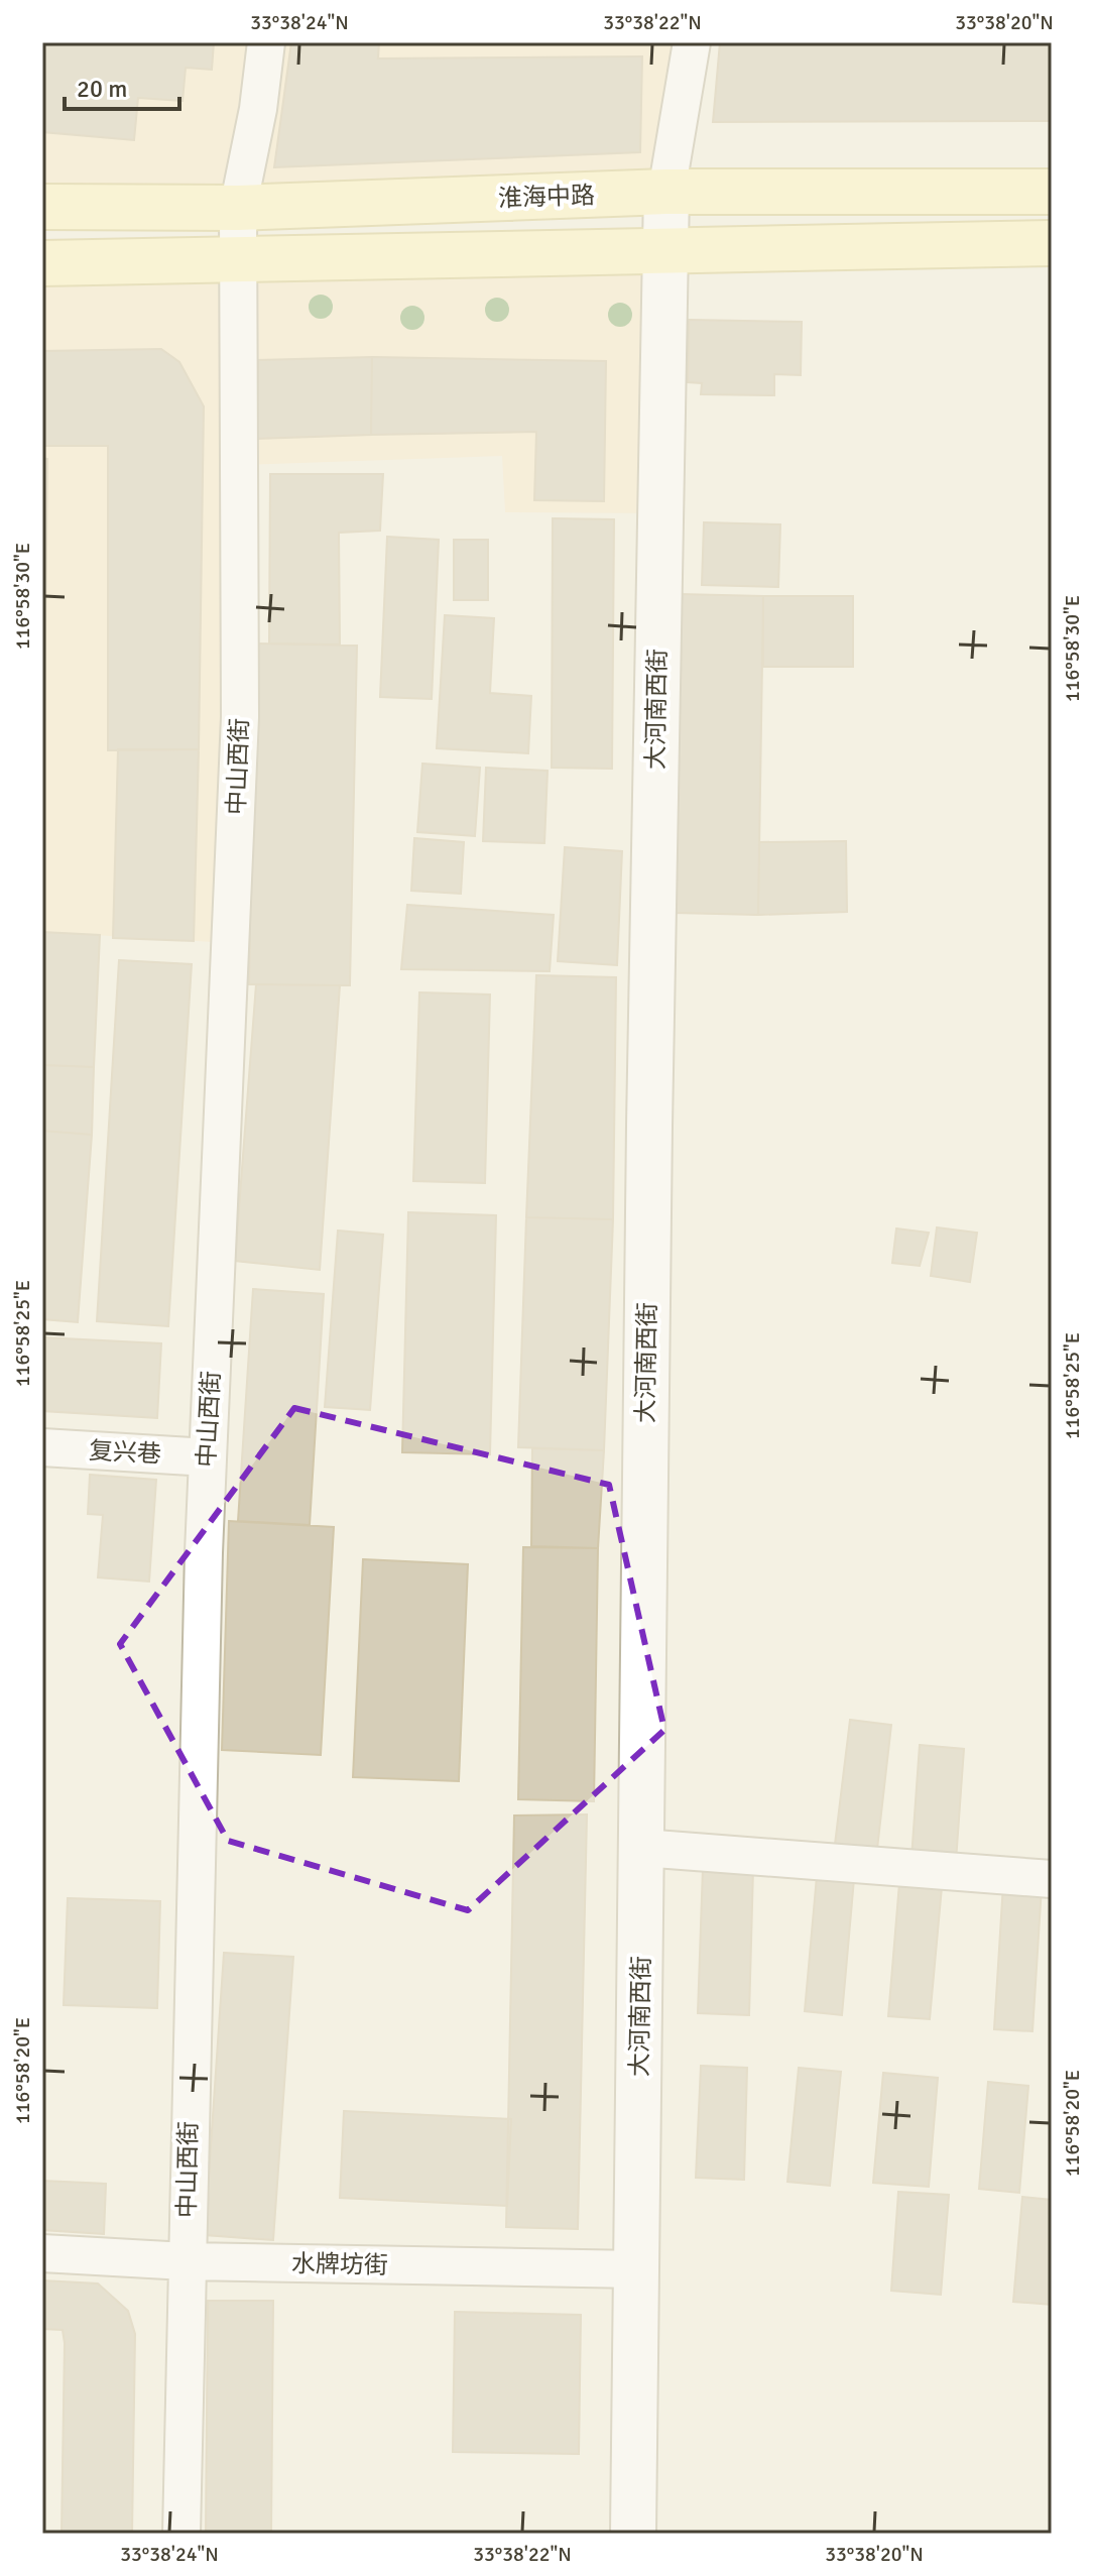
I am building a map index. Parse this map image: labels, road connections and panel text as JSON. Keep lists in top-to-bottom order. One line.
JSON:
{"streets":{"main road":["淮海中路"],"street":["大河南西街","中山西街","复兴巷","水牌坊街"]},"crossings":[["淮海中路","大河南西街"],["淮海中路","中山西街"],["大河南西街","水牌坊街"],["中山西街","复兴巷"],["中山西街","水牌坊街"]],"scale_bar":"20 m","coordinates":["33°38'24\"N","33°38'22\"N","33°38'20\"N","116°58'30\"E","116°58'25\"E","116°58'20\"E"]}
